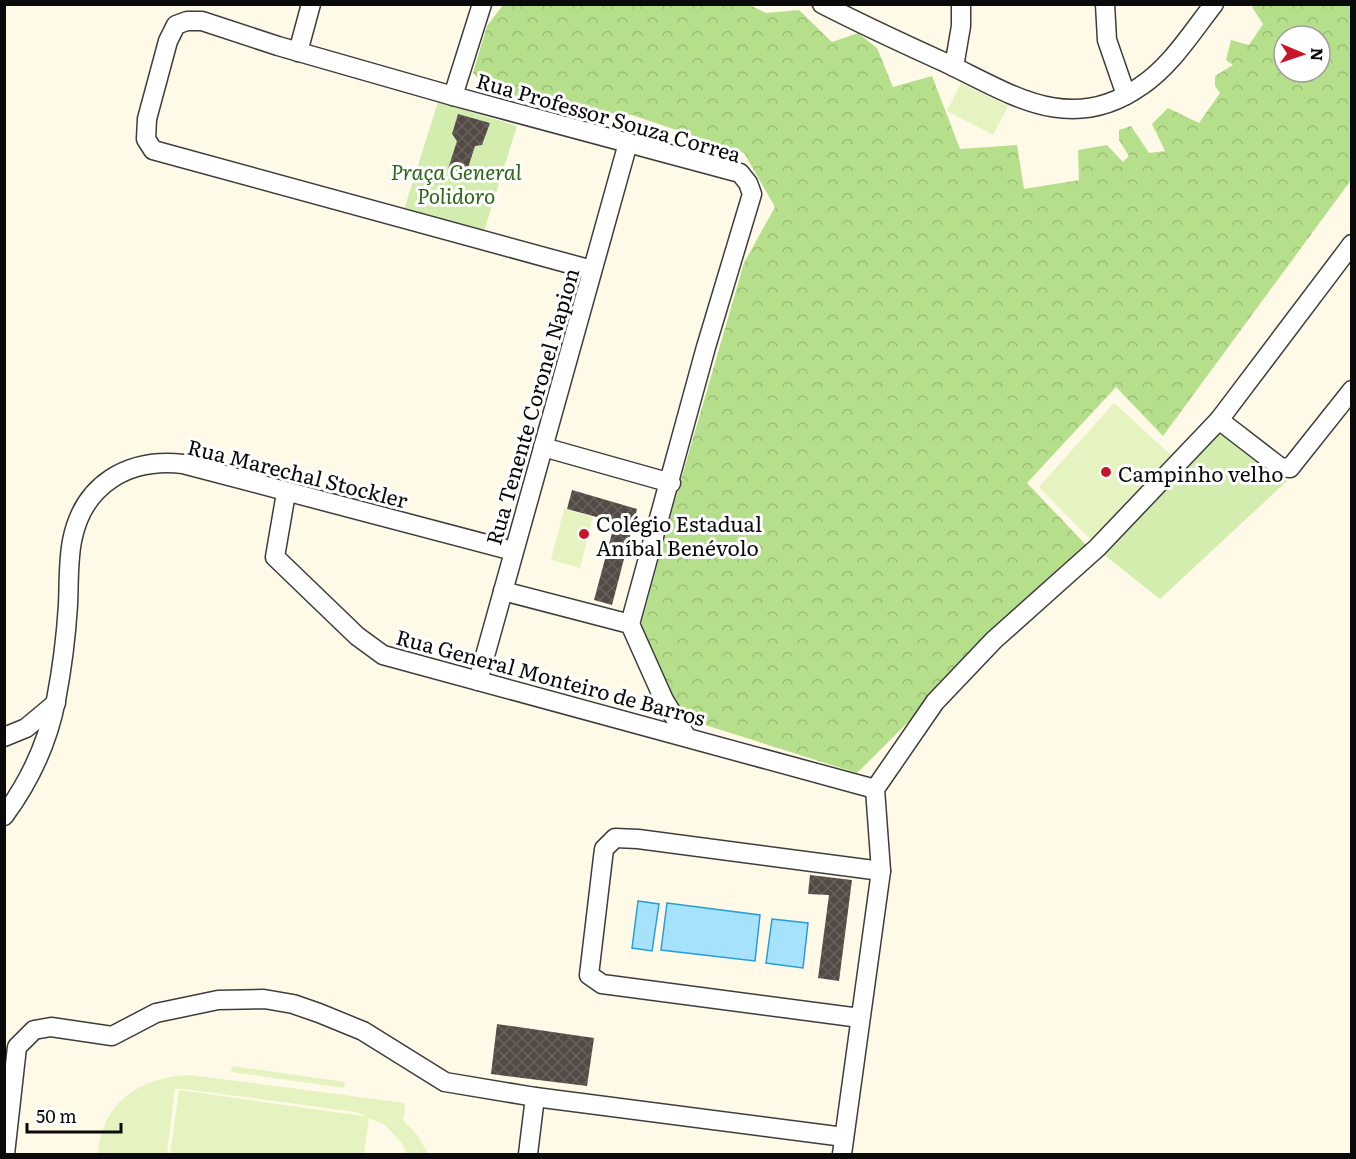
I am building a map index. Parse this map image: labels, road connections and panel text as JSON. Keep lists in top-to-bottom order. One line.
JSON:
{"streets":{"street":["Rua Professor Souza Correa","Rua Tenente Coronel Napion","Rua Marechal Stockler","Rua General Monteiro de Barros"]},"crossings":[["Rua Professor Souza Correa","Rua Tenente Coronel Napion"],["Rua Tenente Coronel Napion","Rua Marechal Stockler"],["Rua Tenente Coronel Napion","Rua General Monteiro de Barros"],["Rua Marechal Stockler","Rua General Monteiro de Barros"]],"parks":["Praça General Polidoro"],"places":["Campinho velho","Colégio Estadual Aníbal Benévolo"],"scale_bar":"50 m","north":"right"}
